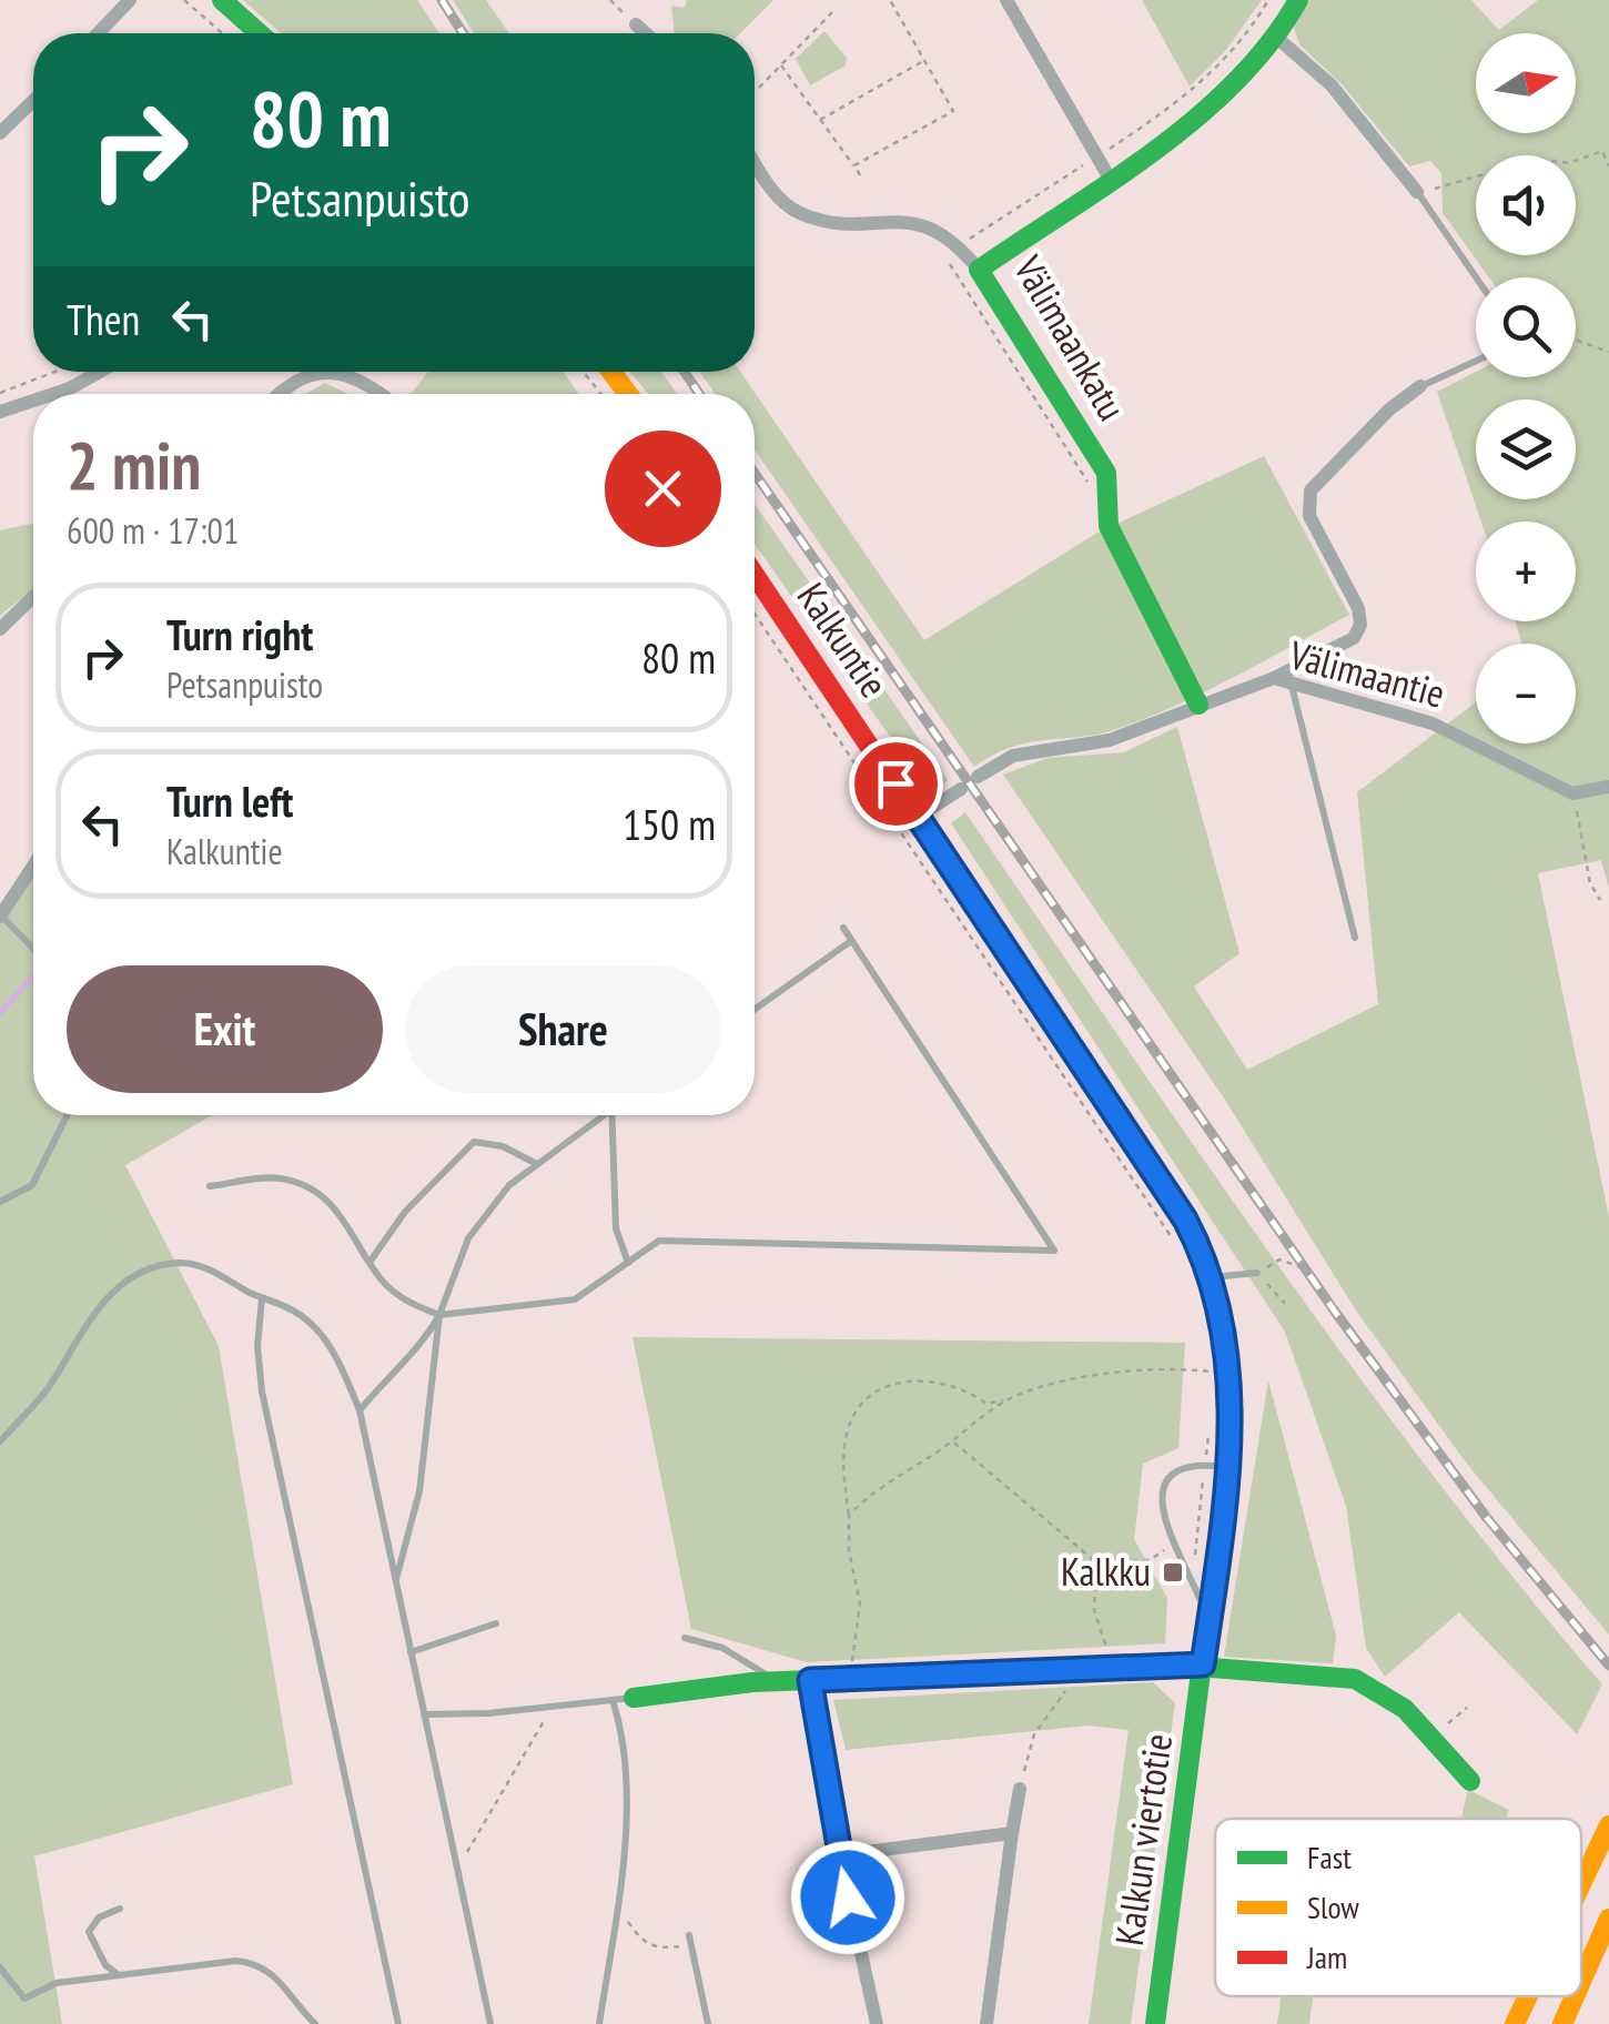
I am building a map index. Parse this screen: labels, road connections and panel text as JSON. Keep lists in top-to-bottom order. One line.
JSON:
{"streets":{"main road":["Välimaankatu","Kalkuntie","Kalkun viertotie"],"street":["Välimaantie"]},"crossings":[["Välimaankatu","Välimaantie"],["Kalkuntie","Kalkun viertotie"]],"places":{"transit":["Kalkku"]},"legend":["Fast","Slow","Jam"],"north":"right","page":{"map_buttons":["+","−"],"turn":["80 m","Petsanpuisto"],"then":"Then","heading":["2 min","600 m · 17:01"],"list":[{"name":"Turn right","note":"Petsanpuisto","value":"80 m"},{"name":"Turn left","note":"Kalkuntie","value":"150 m"}],"buttons":["Exit","Share"]}}
